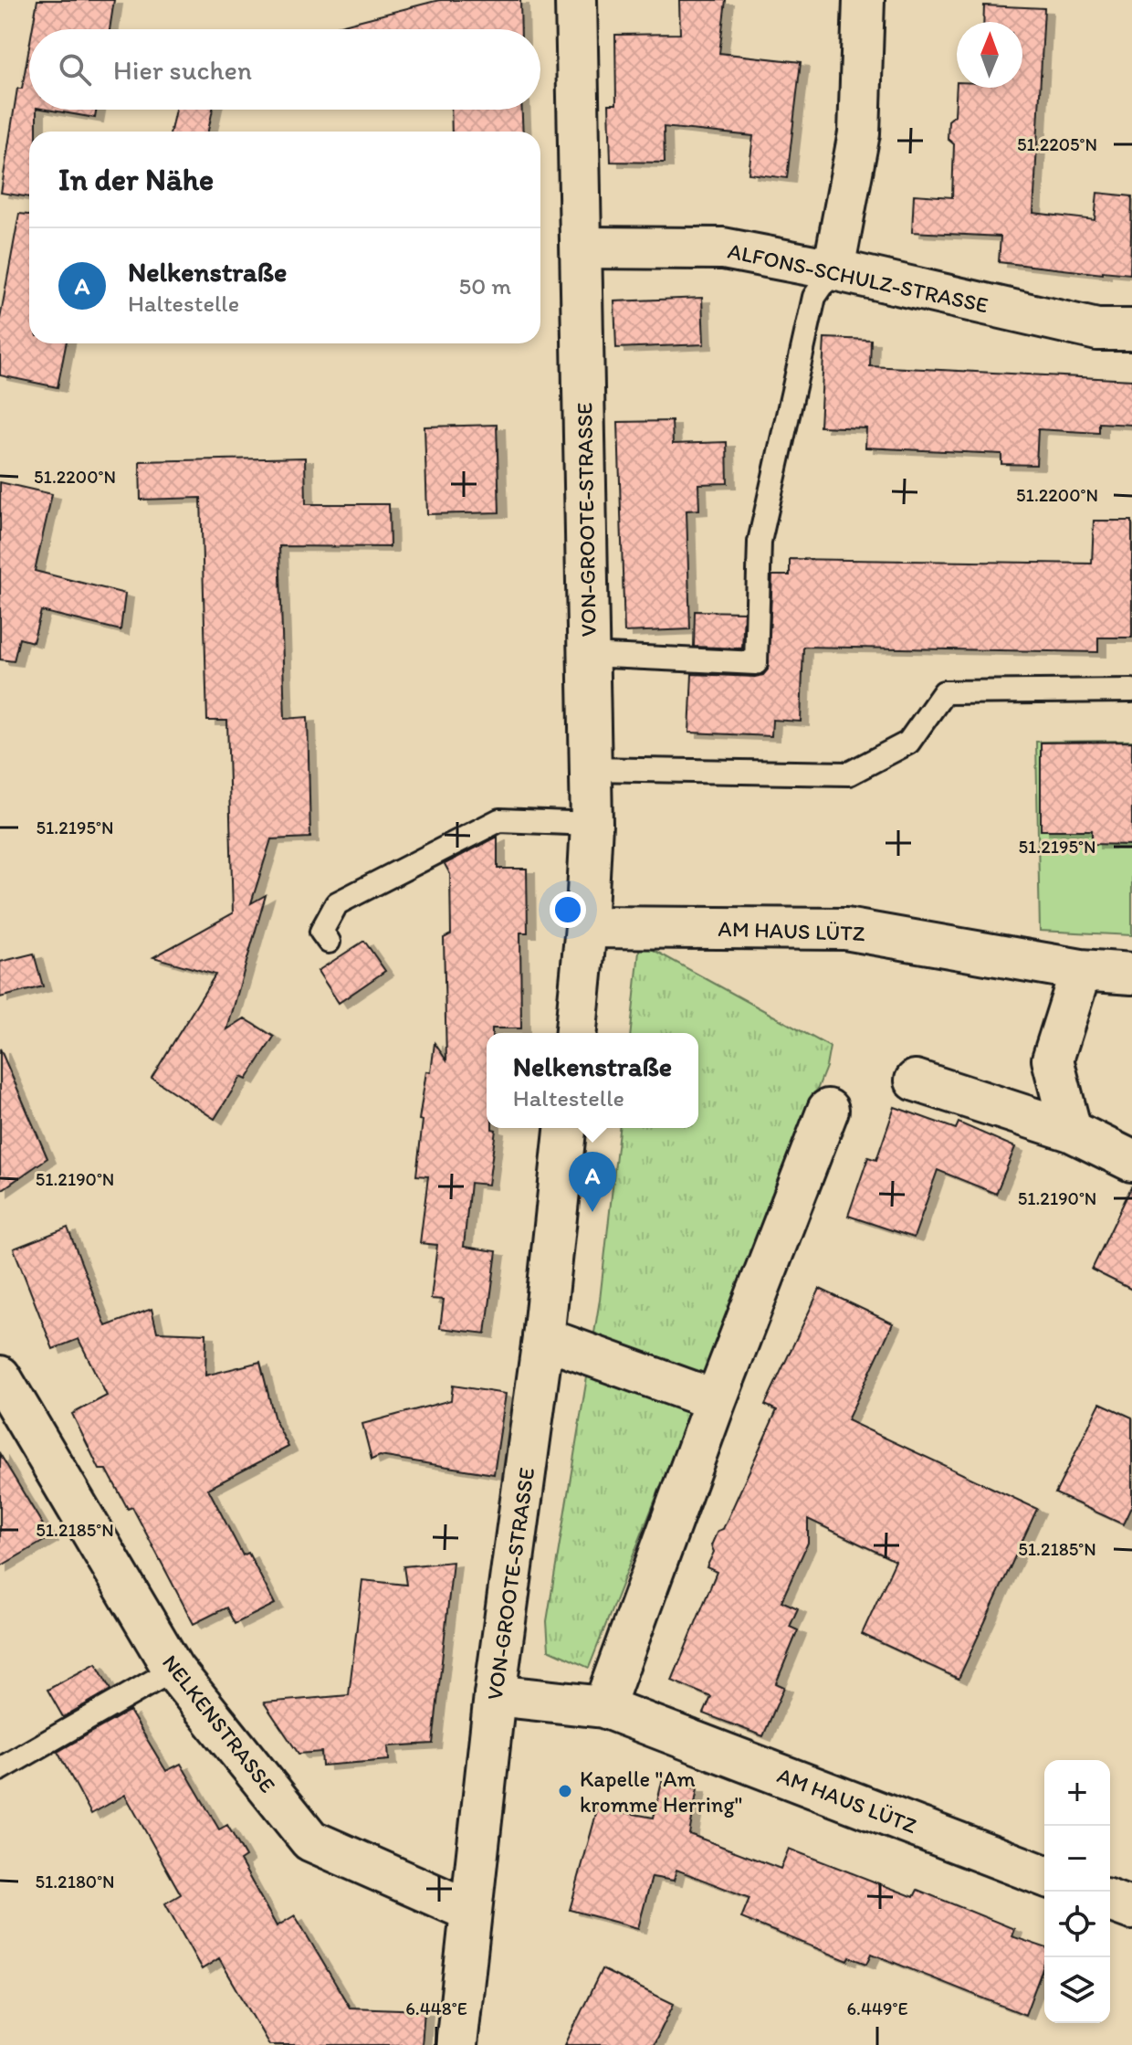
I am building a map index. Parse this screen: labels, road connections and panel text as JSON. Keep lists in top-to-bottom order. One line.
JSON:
{"streets":{"street":["ALFONS-SCHULZ-STRASSE","VON-GROOTE-STRASSE","AM HAUS LÜTZ","NELKENSTRASSE"]},"crossings":[["ALFONS-SCHULZ-STRASSE","VON-GROOTE-STRASSE"],["VON-GROOTE-STRASSE","AM HAUS LÜTZ"],["VON-GROOTE-STRASSE","NELKENSTRASSE"]],"places":["Kapelle \"Am kromme Herring\""],"north":"top","page":{"search":"Hier suchen","heading":"In der Nähe","list":[{"mark":"A","name":"Nelkenstraße","note":"Haltestelle","value":"50 m"}],"popup":["Nelkenstraße","Haltestelle"],"pins":"A","map_buttons":["+","−"]},"coordinates":["51.2205°N","51.2200°N","51.2195°N","51.2190°N","51.2185°N","51.2180°N","6.448°E","6.449°E"]}
